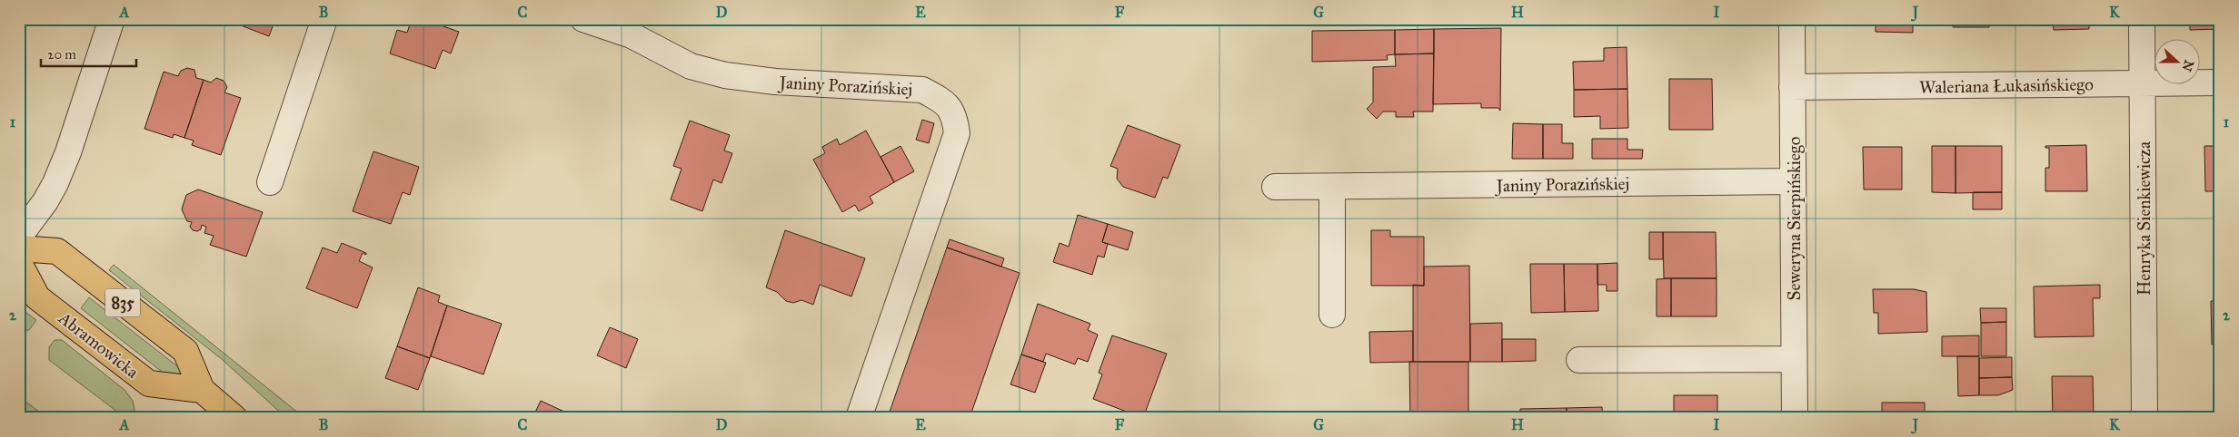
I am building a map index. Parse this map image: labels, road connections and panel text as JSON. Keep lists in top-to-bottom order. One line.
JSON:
{"streets":{"main road":["835","Abramowicka"],"street":["Janiny Porazińskiej","Waleriana Łukasińskiego","Seweryna Sierpińskiego","Henryka Sienkiewicza"]},"crossings":[["Janiny Porazińskiej","Seweryna Sierpińskiego"],["Waleriana Łukasińskiego","Seweryna Sierpińskiego"],["Waleriana Łukasińskiego","Henryka Sienkiewicza"],["835","Abramowicka"]],"scale_bar":"20 m","north":"right","grid":{"columns":["A","B","C","D","E","F","G","H","I","J","K"],"rows":["1","2"]}}
